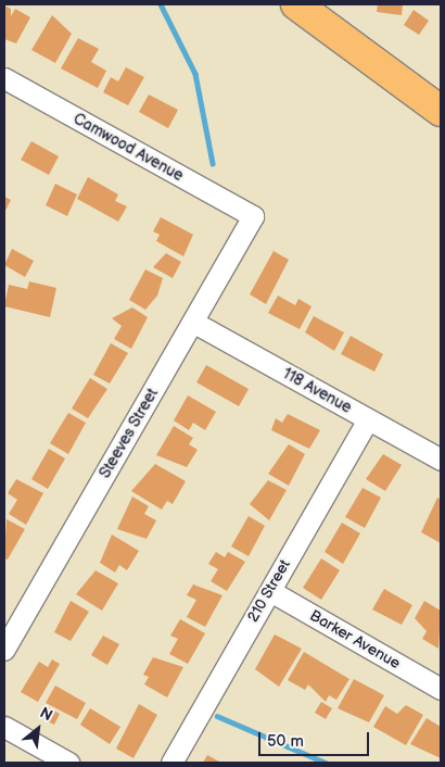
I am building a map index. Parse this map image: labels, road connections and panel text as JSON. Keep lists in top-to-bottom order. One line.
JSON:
{"streets":{"street":["Camwood Avenue","118 Avenue","Steeves Street","210 Street","Barker Avenue"]},"crossings":[["Camwood Avenue","Steeves Street"],["118 Avenue","Steeves Street"],["118 Avenue","210 Street"],["210 Street","Barker Avenue"]],"scale_bar":"50 m","north":"top right"}
